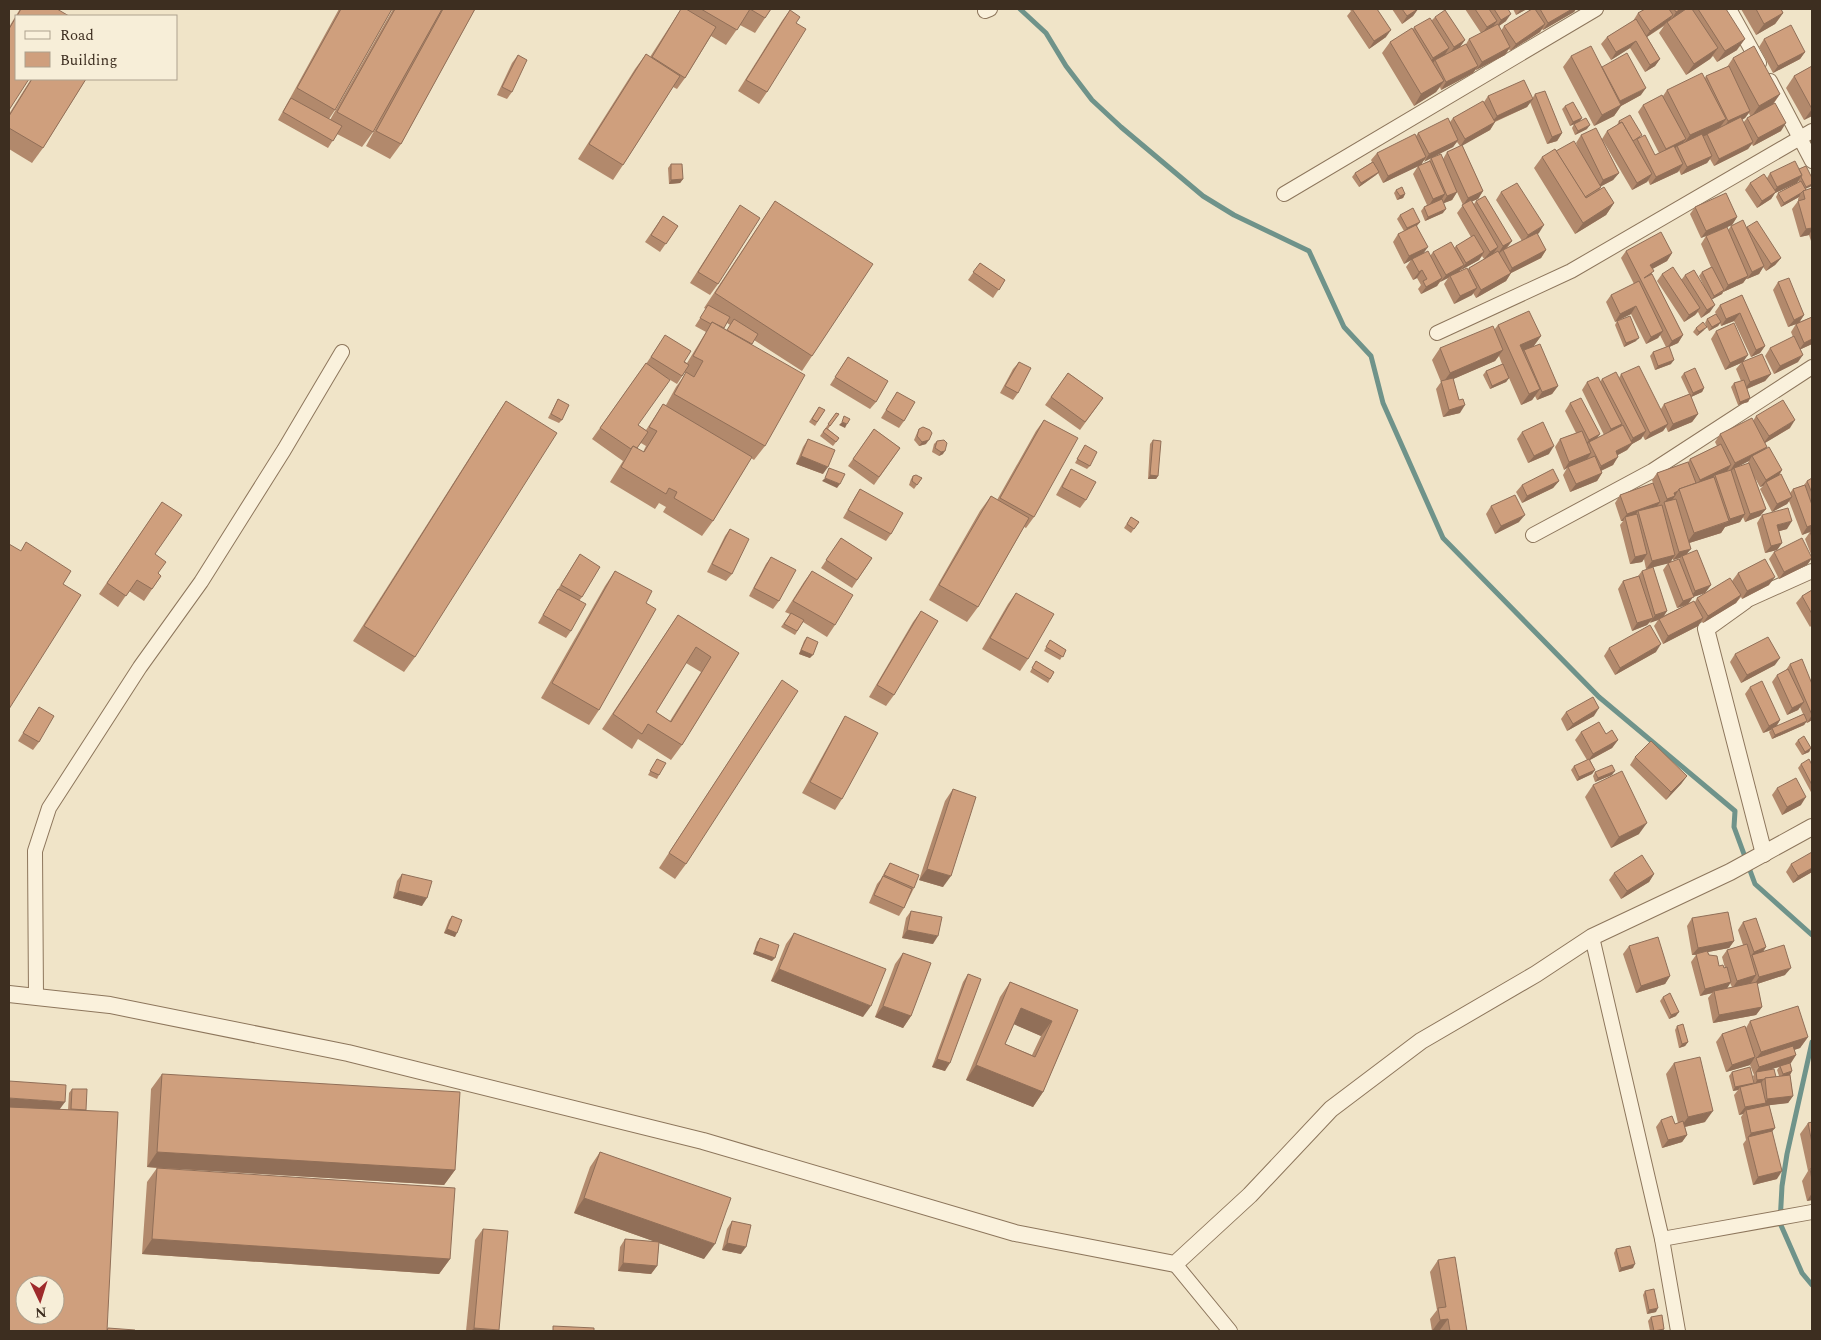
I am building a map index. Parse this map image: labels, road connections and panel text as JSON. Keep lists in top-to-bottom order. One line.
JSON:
{"legend":["Road","Building"],"north":"bottom"}
